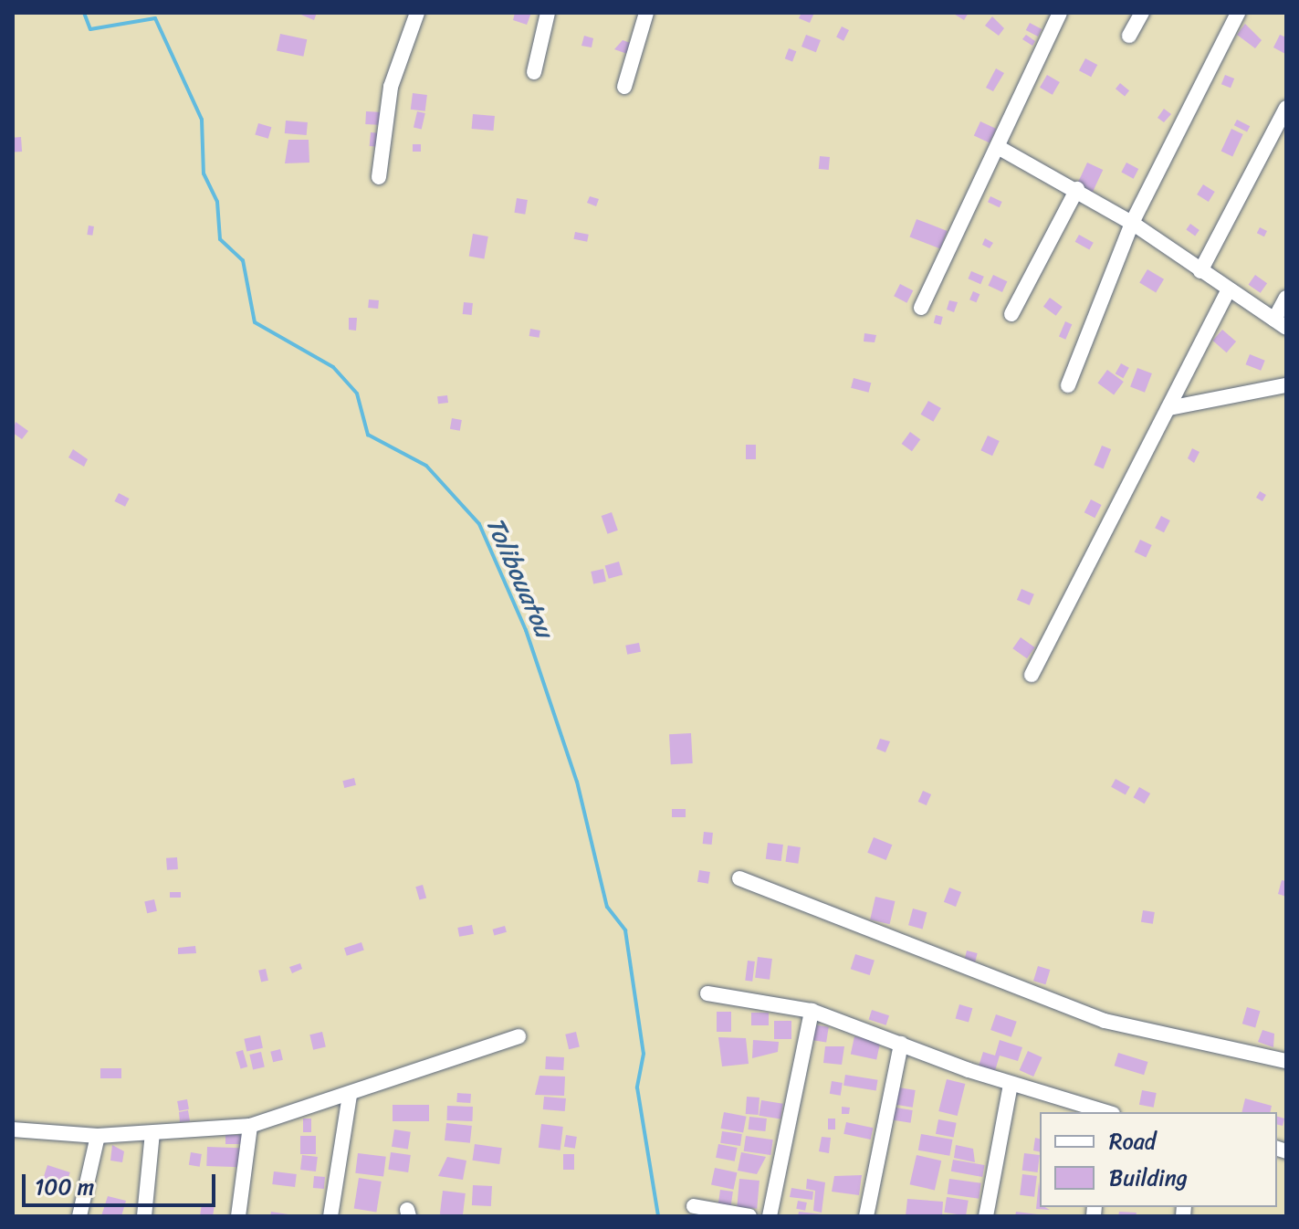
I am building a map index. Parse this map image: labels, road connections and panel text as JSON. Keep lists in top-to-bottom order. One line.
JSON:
{"water":["Tolibouatou"],"legend":["Road","Building"],"scale_bar":"100 m"}
